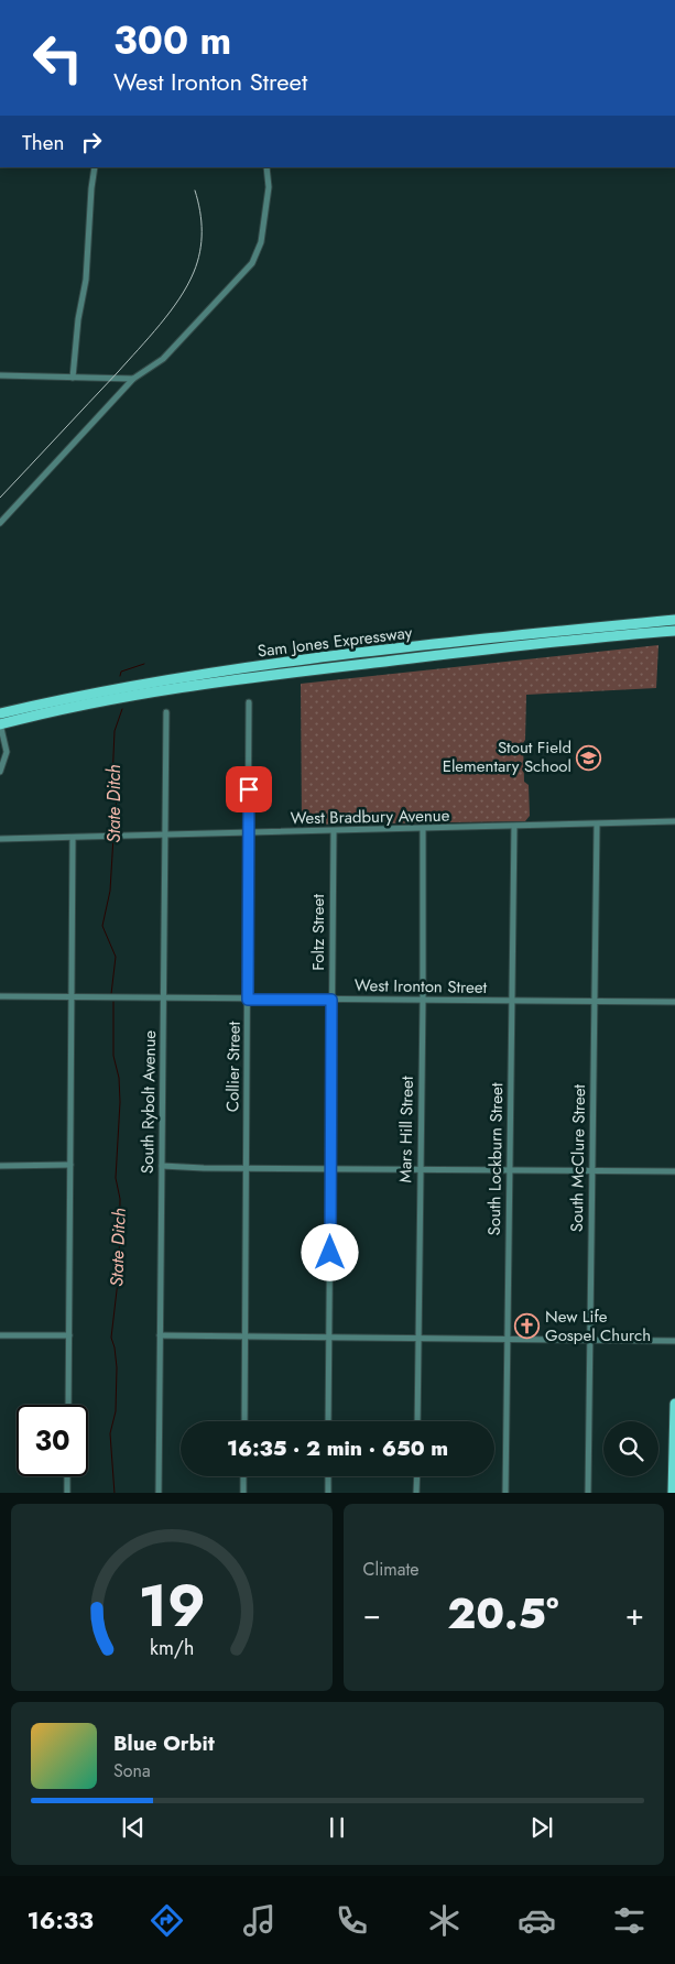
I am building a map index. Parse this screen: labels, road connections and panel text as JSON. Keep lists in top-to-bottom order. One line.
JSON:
{"streets":{"main road":["Sam Jones Expressway"],"street":["West Bradbury Avenue","Foltz Street","West Ironton Street","Collier Street","South Rybolt Avenue","Mars Hill Street","South McClure Street","South Lockburn Street"]},"crossings":[["West Bradbury Avenue","Foltz Street"],["West Bradbury Avenue","Collier Street"],["West Bradbury Avenue","South Rybolt Avenue"],["West Bradbury Avenue","Mars Hill Street"],["West Bradbury Avenue","South McClure Street"],["West Bradbury Avenue","South Lockburn Street"],["Foltz Street","West Ironton Street"],["West Ironton Street","Collier Street"],["West Ironton Street","South Rybolt Avenue"],["West Ironton Street","Mars Hill Street"],["West Ironton Street","South McClure Street"],["West Ironton Street","South Lockburn Street"]],"water":["State Ditch"],"places":{"school or university":["Stout Field Elementary School"],"church":["New Life Gospel Church"]},"page":{"turn":["300 m","West Ironton Street"],"then":"Then","limit":"30","trip":"16:35 · 2 min · 650 m","tile":"Climate","heat":["−","20.5°","+"],"song":["Blue Orbit","Sona"],"tabs":"16:33","gauge":["19","km/h"]}}
